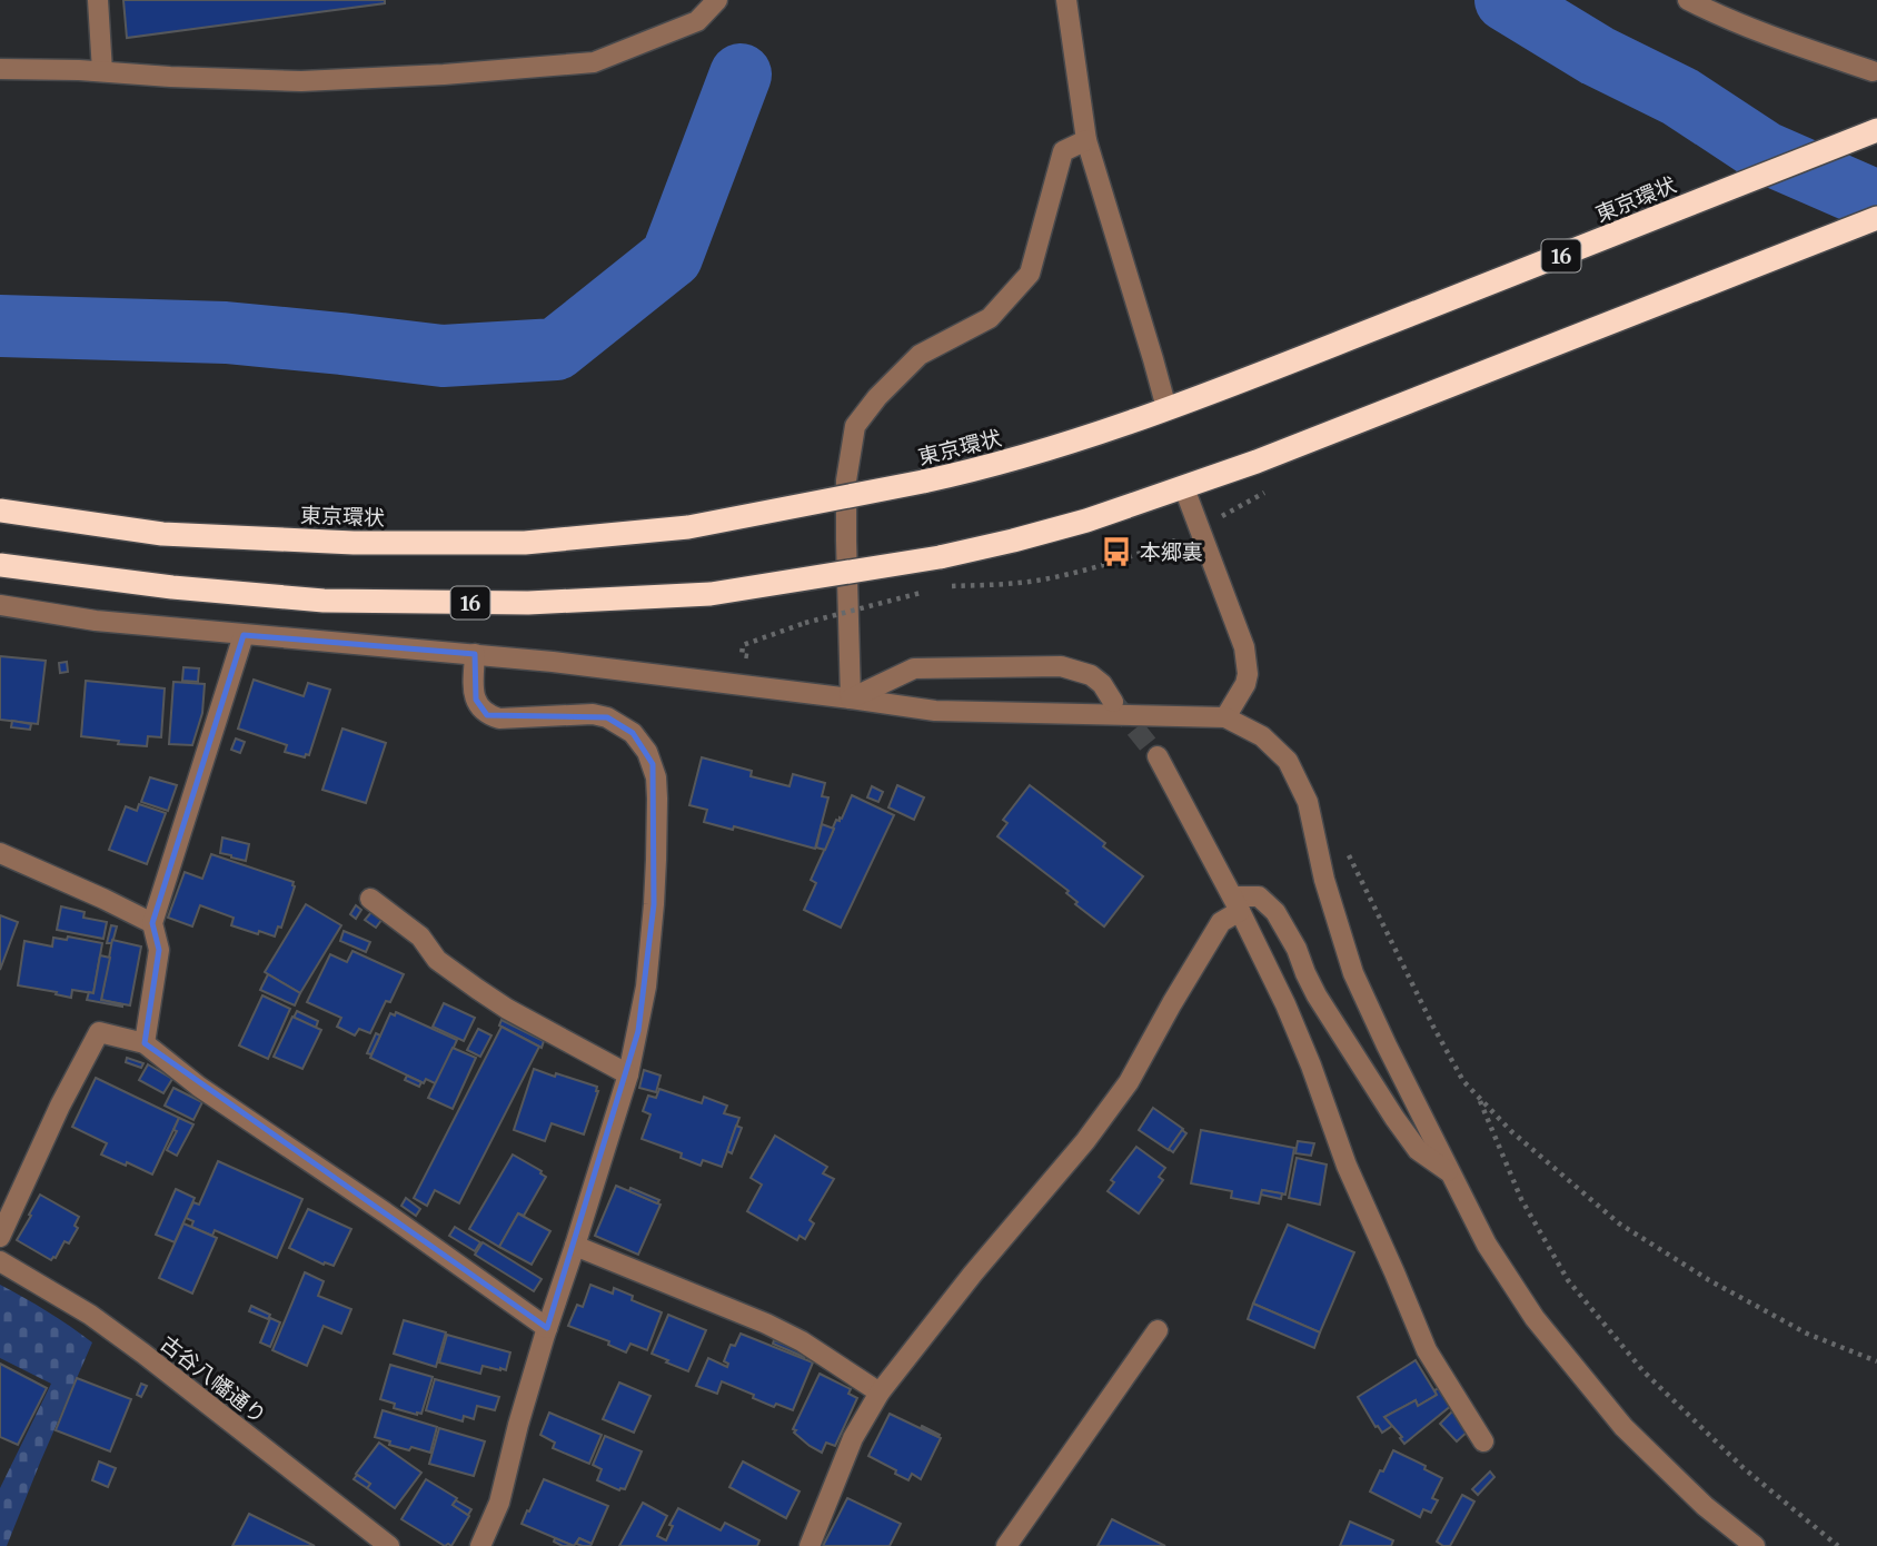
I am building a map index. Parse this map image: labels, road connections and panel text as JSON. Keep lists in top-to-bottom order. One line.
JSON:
{"streets":{"highway":["東京環状","16"],"street":["古谷八幡通り"]},"places":{"bus stop":["本郷裏"]}}
